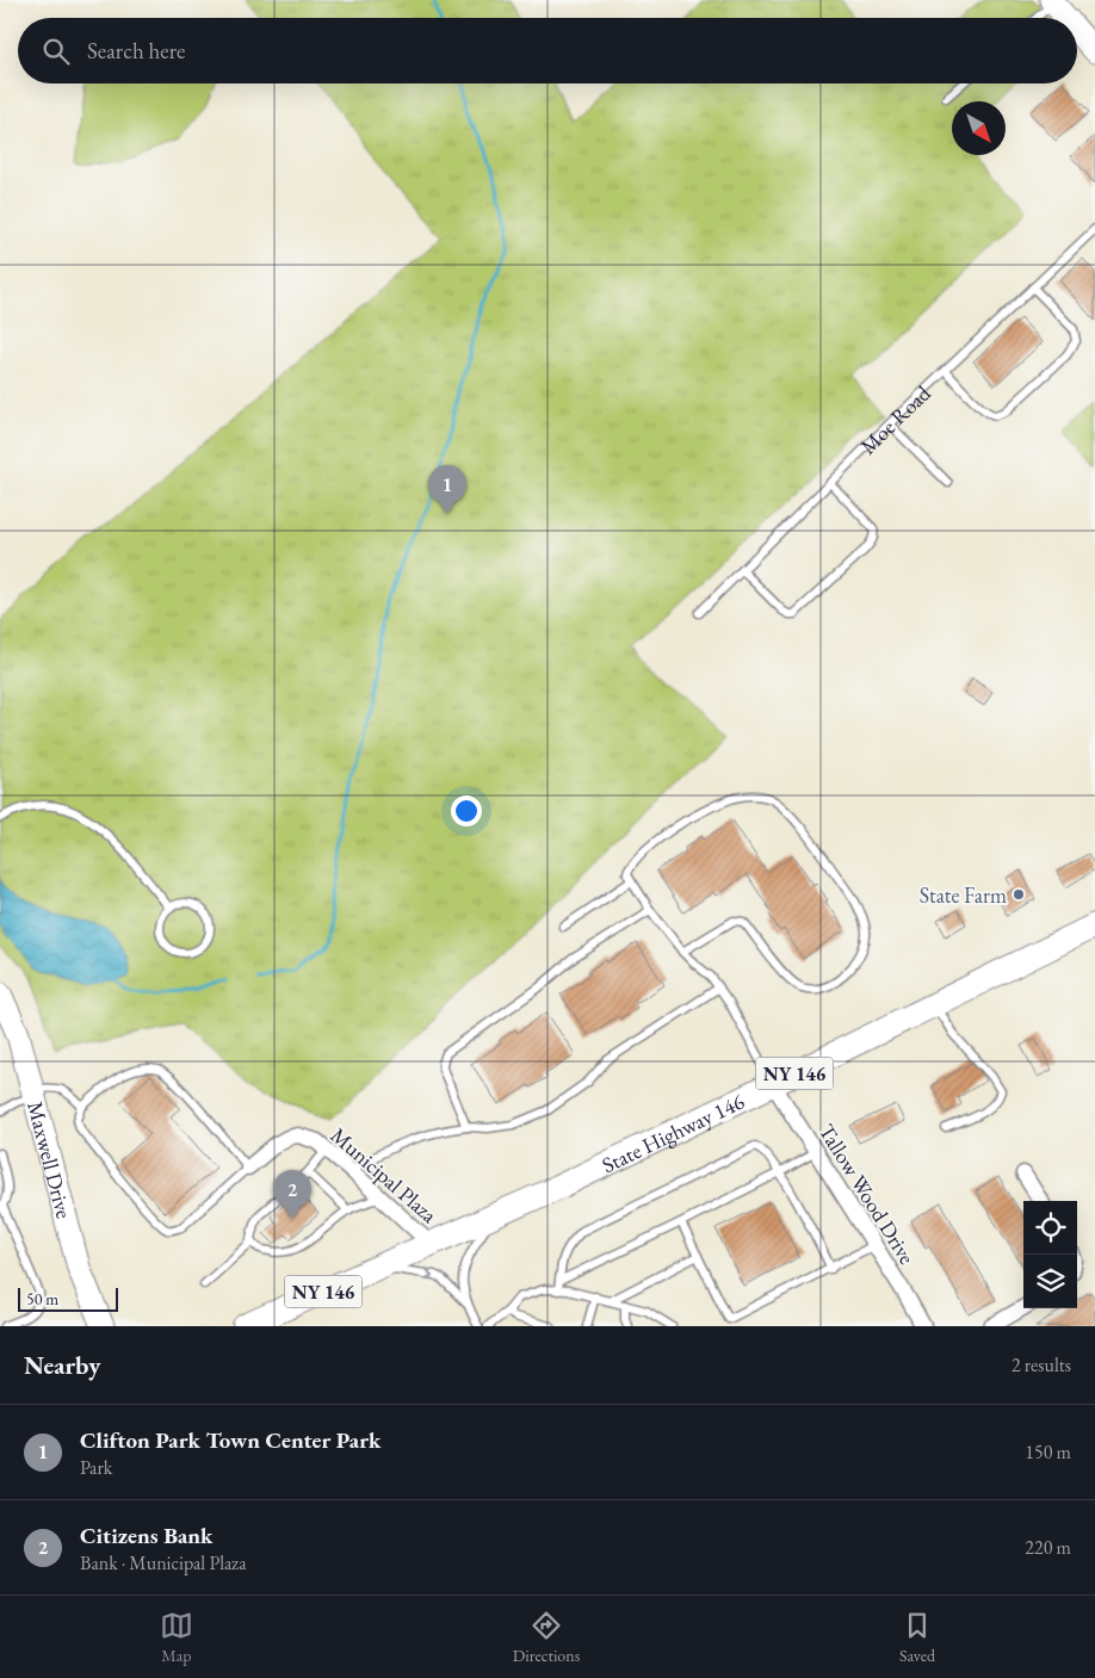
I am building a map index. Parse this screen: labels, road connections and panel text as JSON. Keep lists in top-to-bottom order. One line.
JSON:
{"streets":{"main road":["NY 146","State Highway 146"],"street":["Maxwell Drive","Municipal Plaza","Tallow Wood Drive"],"lane":["Moe Road"]},"crossings":[["State Highway 146","Municipal Plaza"],["State Highway 146","Tallow Wood Drive"]],"places":["State Farm"],"scale_bar":"50 m","north":"bottom right","page":{"search":"Search here","pins":["1","2"],"scale":"50 m","heading":["Nearby","2 results"],"list":[{"mark":"1","name":"Clifton Park Town Center Park","note":"Park","value":"150 m"},{"mark":"2","name":"Citizens Bank","note":"Bank · Municipal Plaza","value":"220 m"}],"nav":["Map","Directions","Saved"]}}
